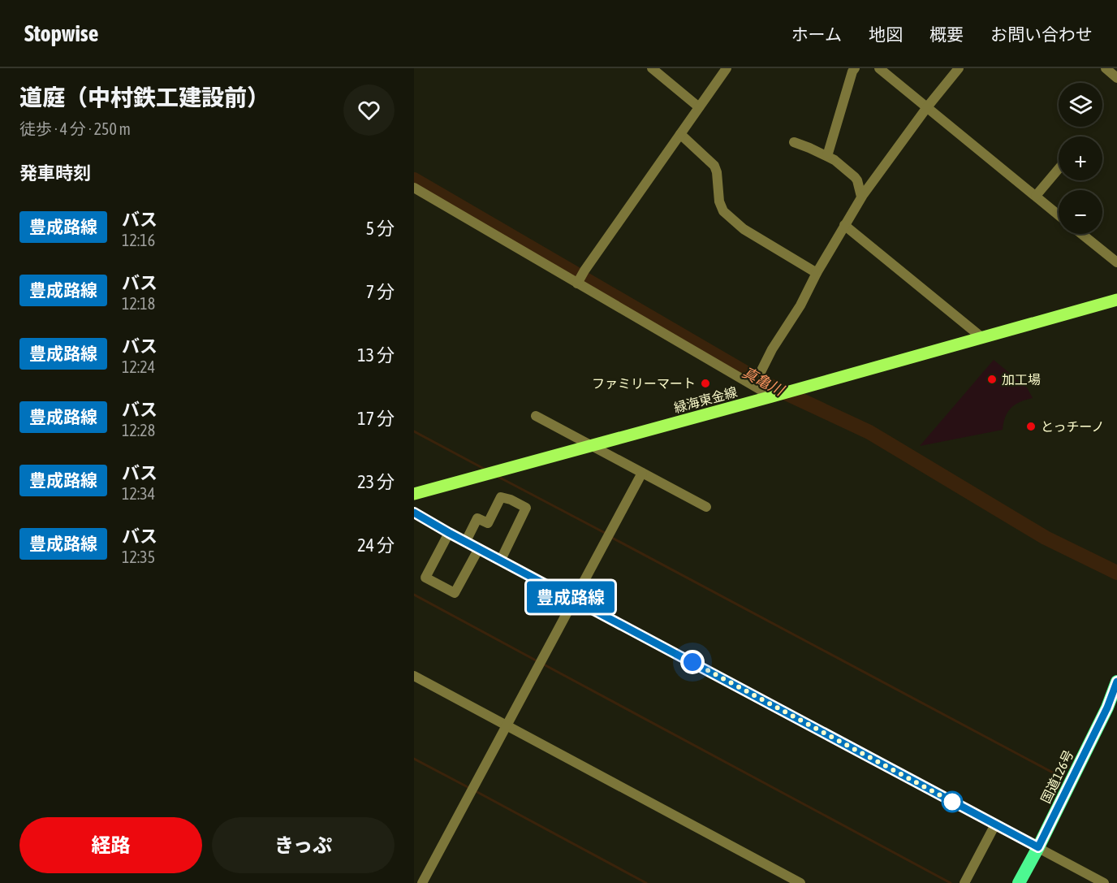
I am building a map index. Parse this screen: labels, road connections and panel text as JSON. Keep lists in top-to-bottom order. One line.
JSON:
{"streets":{"highway":["国道126号"],"main road":["緑海東金線"]},"water":["真亀川"],"places":["加工場","ファミリーマート","とっチーノ"],"lines":["bus line 豊成路線"],"page":{"header":"Stopwise","nav":["ホーム","地図","概要","お問い合わせ"],"heading":[["道庭（中村鉄工建設前）","徒歩 · 4 分 · 250 m"],"発車時刻"],"on_map":"豊成路線","map_buttons":["+","−"],"list":[{"mark":"豊成路線","name":"バス","note":"12:16","value":"5 分"},{"mark":"豊成路線","name":"バス","note":"12:18","value":"7 分"},{"mark":"豊成路線","name":"バス","note":"12:24","value":"13 分"},{"mark":"豊成路線","name":"バス","note":"12:28","value":"17 分"},{"mark":"豊成路線","name":"バス","note":"12:34","value":"23 分"},{"mark":"豊成路線","name":"バス","note":"12:35","value":"24 分"}],"buttons":["経路","きっぷ"]}}
